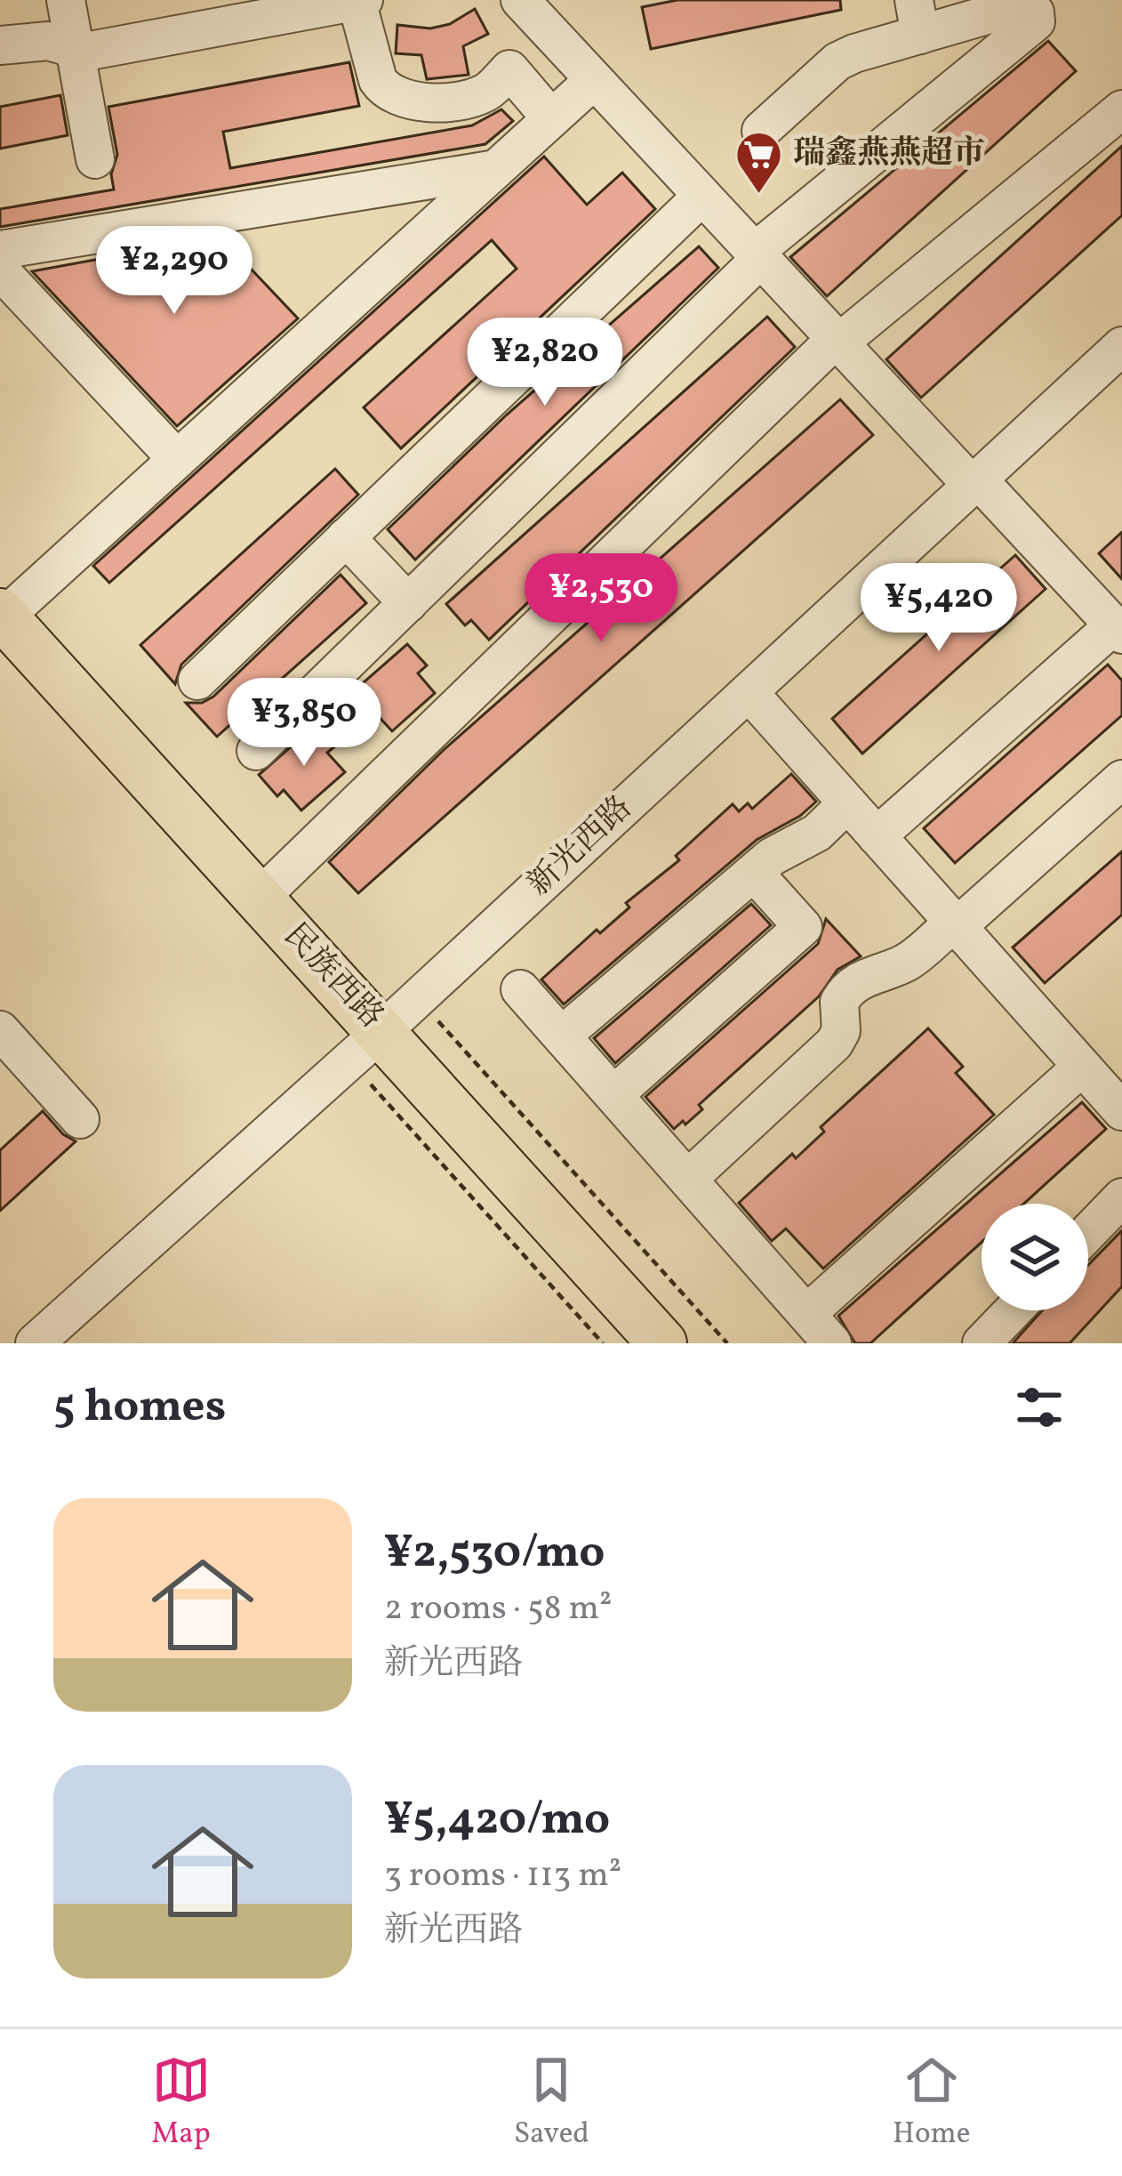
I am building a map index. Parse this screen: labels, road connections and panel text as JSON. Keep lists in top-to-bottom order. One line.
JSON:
{"streets":{"main road":["民族西路"],"street":["新光西路"]},"crossings":[["新光西路","民族西路"]],"places":{"supermarket":["瑞鑫燕燕超市"]},"page":{"price":["¥2,290","¥2,820","¥2,530","¥5,420","¥3,850"],"heading":"5 homes","list":[{"name":"¥2,530/mo","note":"2 rooms · 58 m² · 新光西路"},{"name":"¥5,420/mo","note":"3 rooms · 113 m² · 新光西路"}],"tabs":["Map","Saved","Home"]}}
